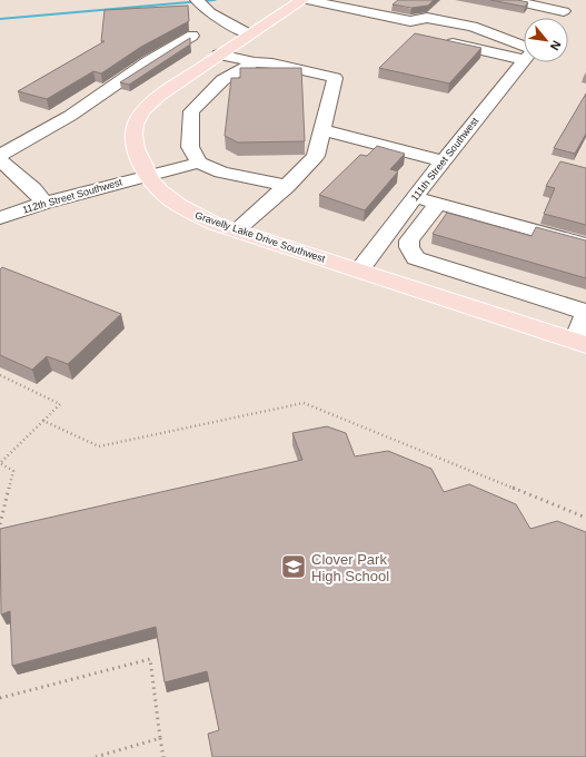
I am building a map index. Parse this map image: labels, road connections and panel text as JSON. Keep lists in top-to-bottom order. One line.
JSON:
{"streets":{"main road":["Gravelly Lake Drive Southwest"],"street":["111th Street Southwest","112th Street Southwest"]},"crossings":[["111th Street Southwest","Gravelly Lake Drive Southwest"],["112th Street Southwest","Gravelly Lake Drive Southwest"]],"places":{"school or university":["Clover Park High School"]},"north":"bottom right"}
